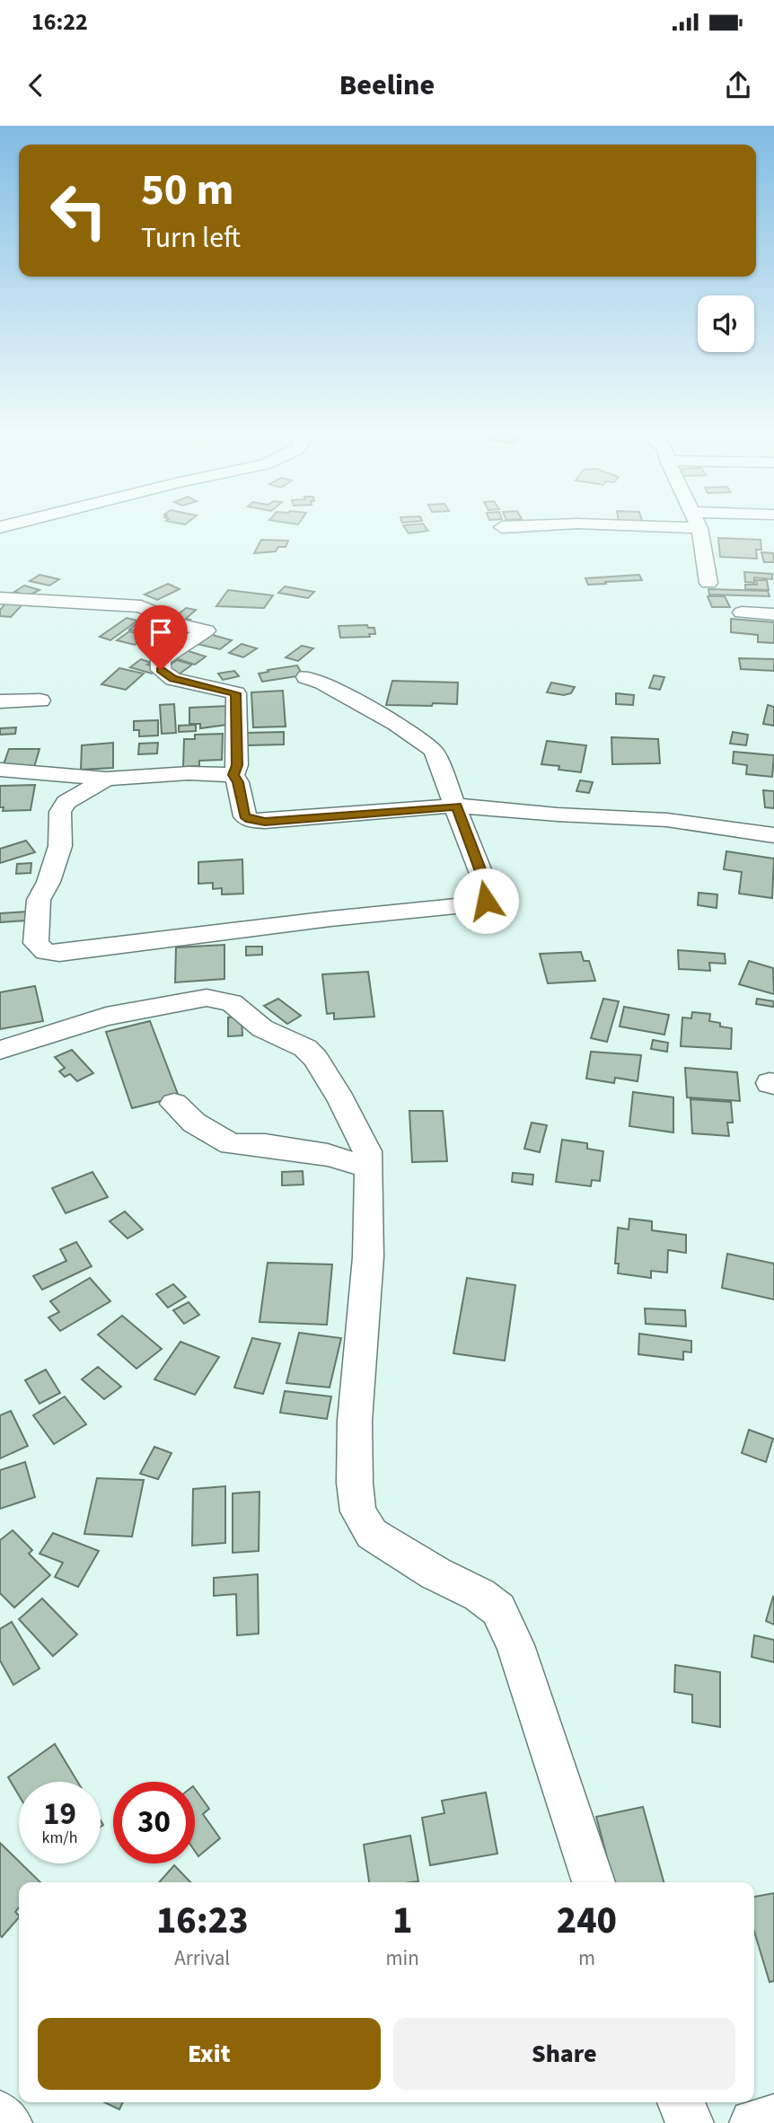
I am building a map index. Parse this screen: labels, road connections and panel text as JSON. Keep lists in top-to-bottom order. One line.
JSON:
{"page":{"status":"16:22","header":"Beeline","turn":["50 m","Turn left"],"speed":"19 km/h","limit":"30","eta":["16:23","Arrival","1","min","240","m"],"buttons":["Exit","Share"]}}
